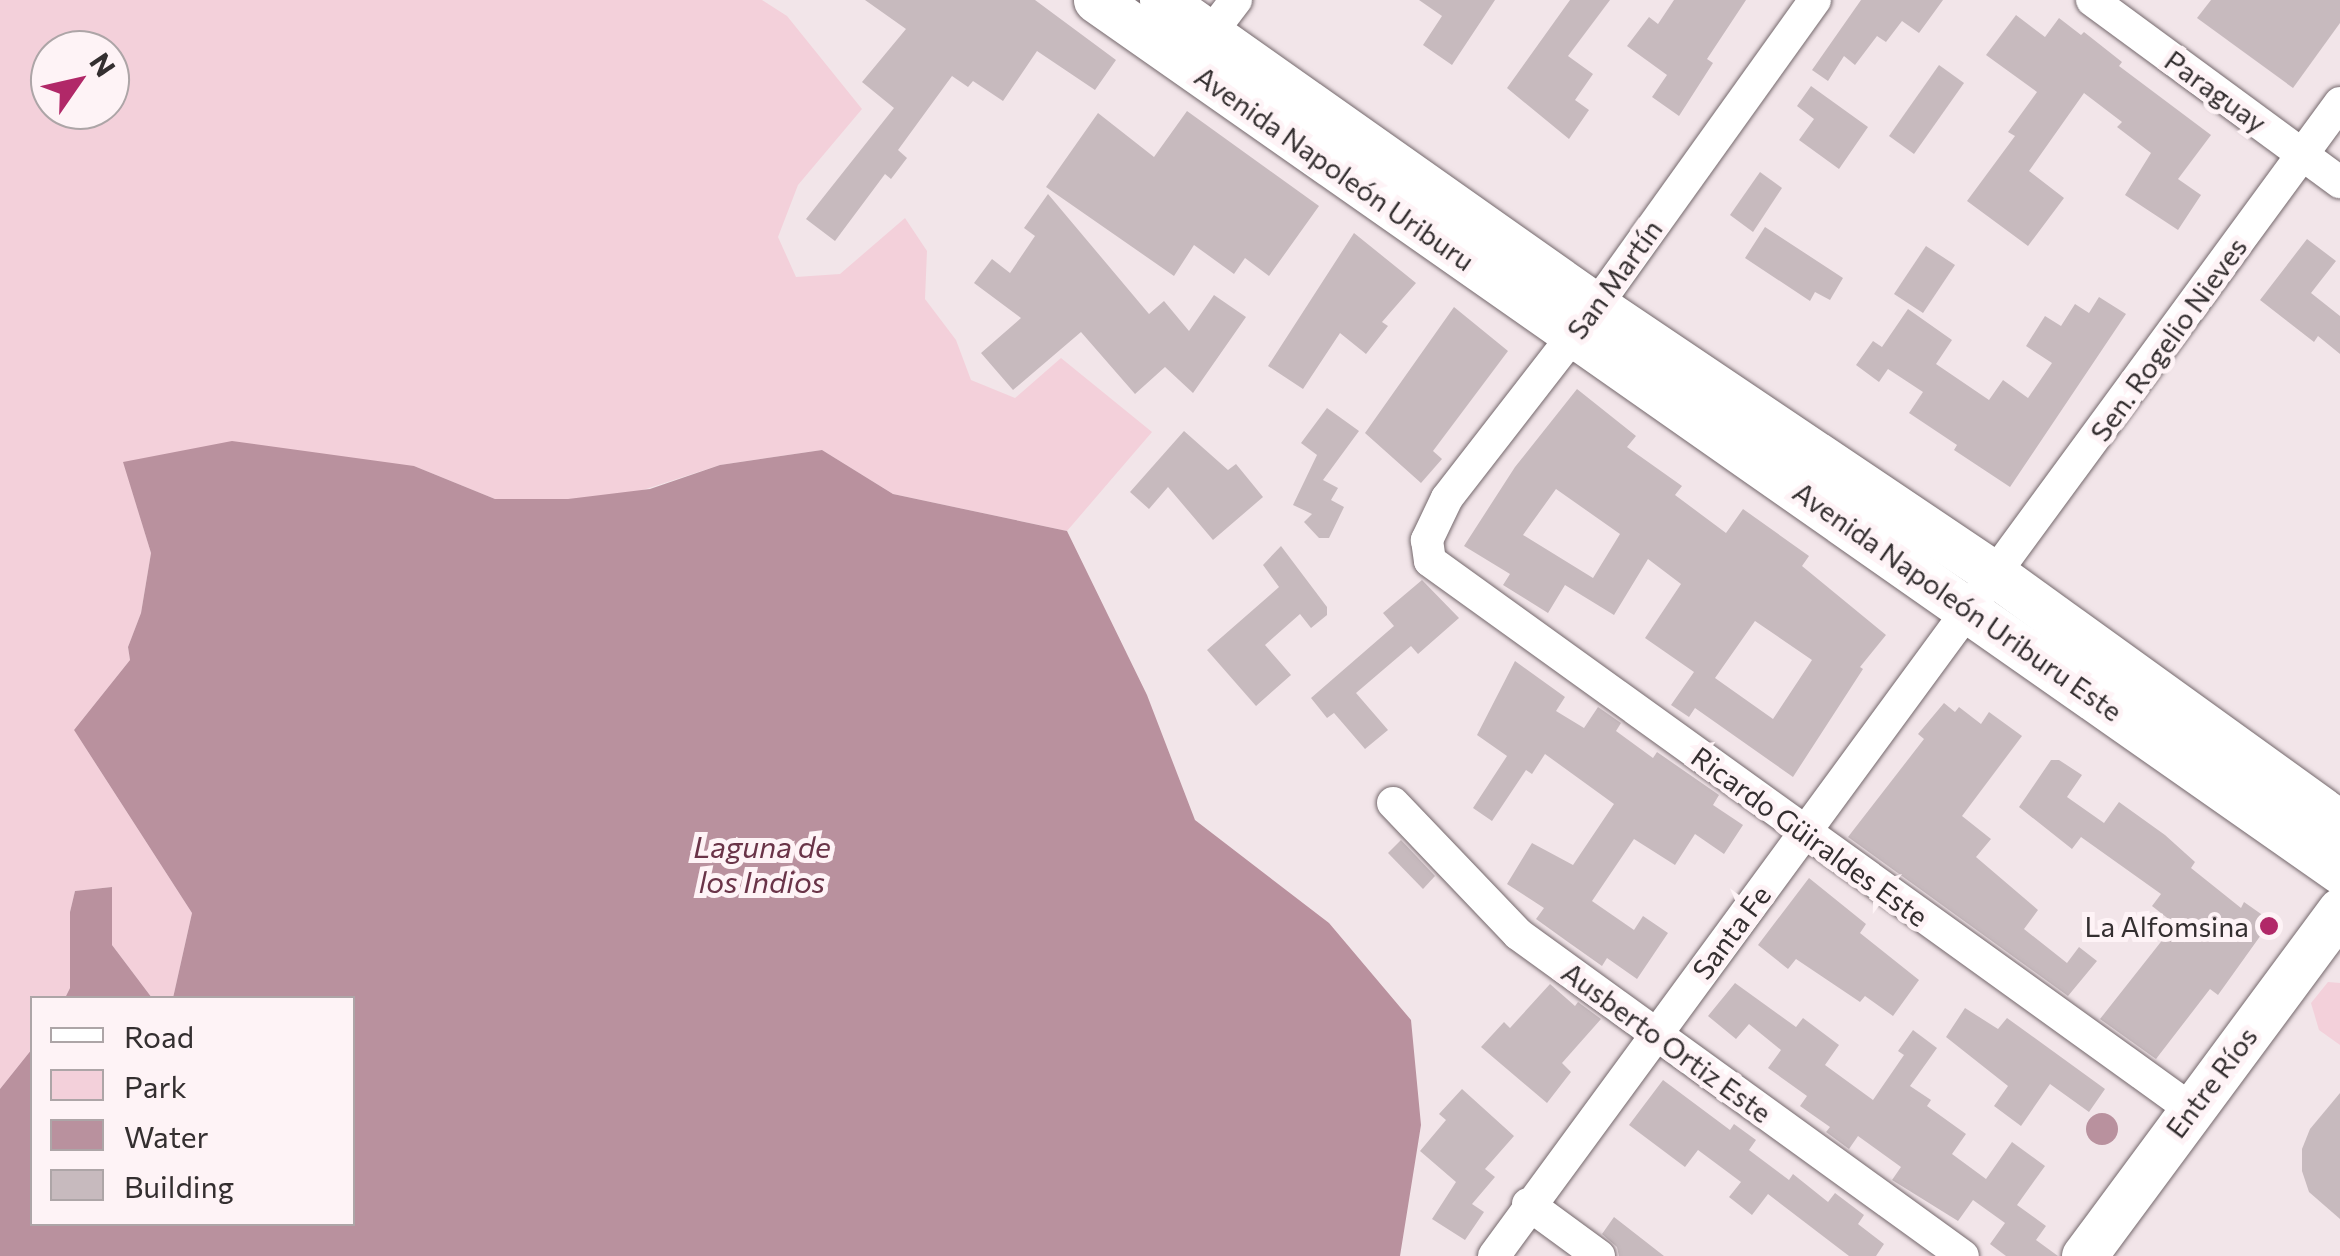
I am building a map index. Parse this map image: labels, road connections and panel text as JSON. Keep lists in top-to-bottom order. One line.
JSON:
{"streets":{"main road":["Avenida Napoleón Uriburu","Avenida Napoleón Uriburu Este","Entre Ríos"],"street":["Paraguay","San Martín","Sen. Rogelio Nieves","Ricardo Güiraldes Este","Santa Fe","Ausberto Ortiz Este"]},"crossings":[["Paraguay","Sen. Rogelio Nieves"],["Avenida Napoleón Uriburu","San Martín"],["Avenida Napoleón Uriburu","Avenida Napoleón Uriburu Este"],["San Martín","Avenida Napoleón Uriburu Este"],["San Martín","Ricardo Güiraldes Este"],["Sen. Rogelio Nieves","Avenida Napoleón Uriburu Este"],["Sen. Rogelio Nieves","Santa Fe"],["Avenida Napoleón Uriburu Este","Santa Fe"],["Ricardo Güiraldes Este","Santa Fe"],["Ricardo Güiraldes Este","Entre Ríos"],["Santa Fe","Ausberto Ortiz Este"]],"water":["Laguna de los Indios"],"places":["La Alfomsina"],"legend":["Road","Park","Water","Building"],"north":"top right"}
